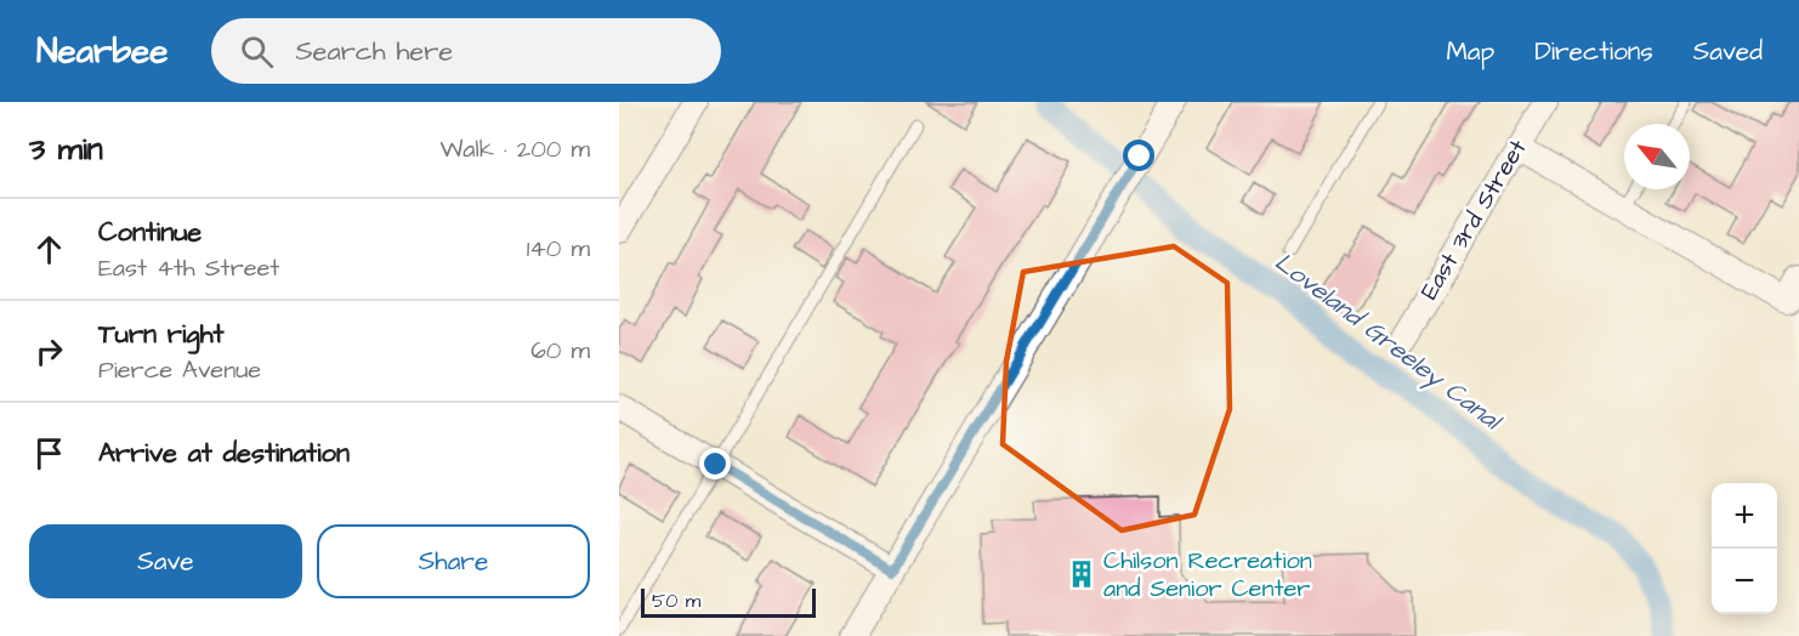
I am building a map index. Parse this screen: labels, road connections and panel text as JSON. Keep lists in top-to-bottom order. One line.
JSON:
{"streets":{"street":["East 3rd Street"]},"water":["Loveland Greeley Canal"],"places":{"building":["Chilson Recreation and Senior Center"]},"scale_bar":"50 m","north":"top left","page":{"header":"Nearbee","search":"Search here","nav":["Map","Directions","Saved"],"heading":["3 min","Walk · 200 m"],"list":[["Continue","East 4th Street","140 m"],["Turn right","Pierce Avenue","60 m"],"Arrive at destination"],"map_buttons":["+","−"],"buttons":["Save","Share"],"scale":"50 m"}}
